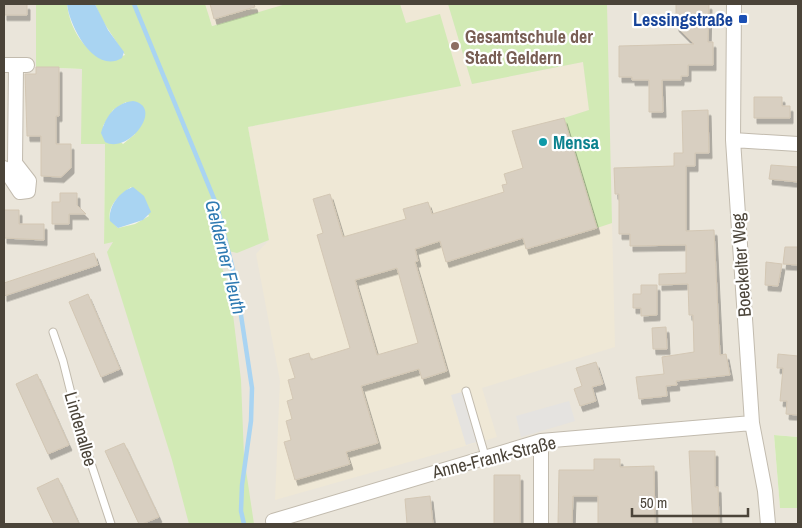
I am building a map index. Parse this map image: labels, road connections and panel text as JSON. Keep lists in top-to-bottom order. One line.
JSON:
{"streets":{"street":["Boeckelter Weg","Anne-Frank-Straße"],"lane":["Lindenallee"]},"crossings":[["Boeckelter Weg","Anne-Frank-Straße"]],"water":["Gelderner Fleuth"],"places":{"transit":["Lessingstraße"],"other":["Gesamtschule der Stadt Geldern","Mensa"]},"scale_bar":"50 m"}
